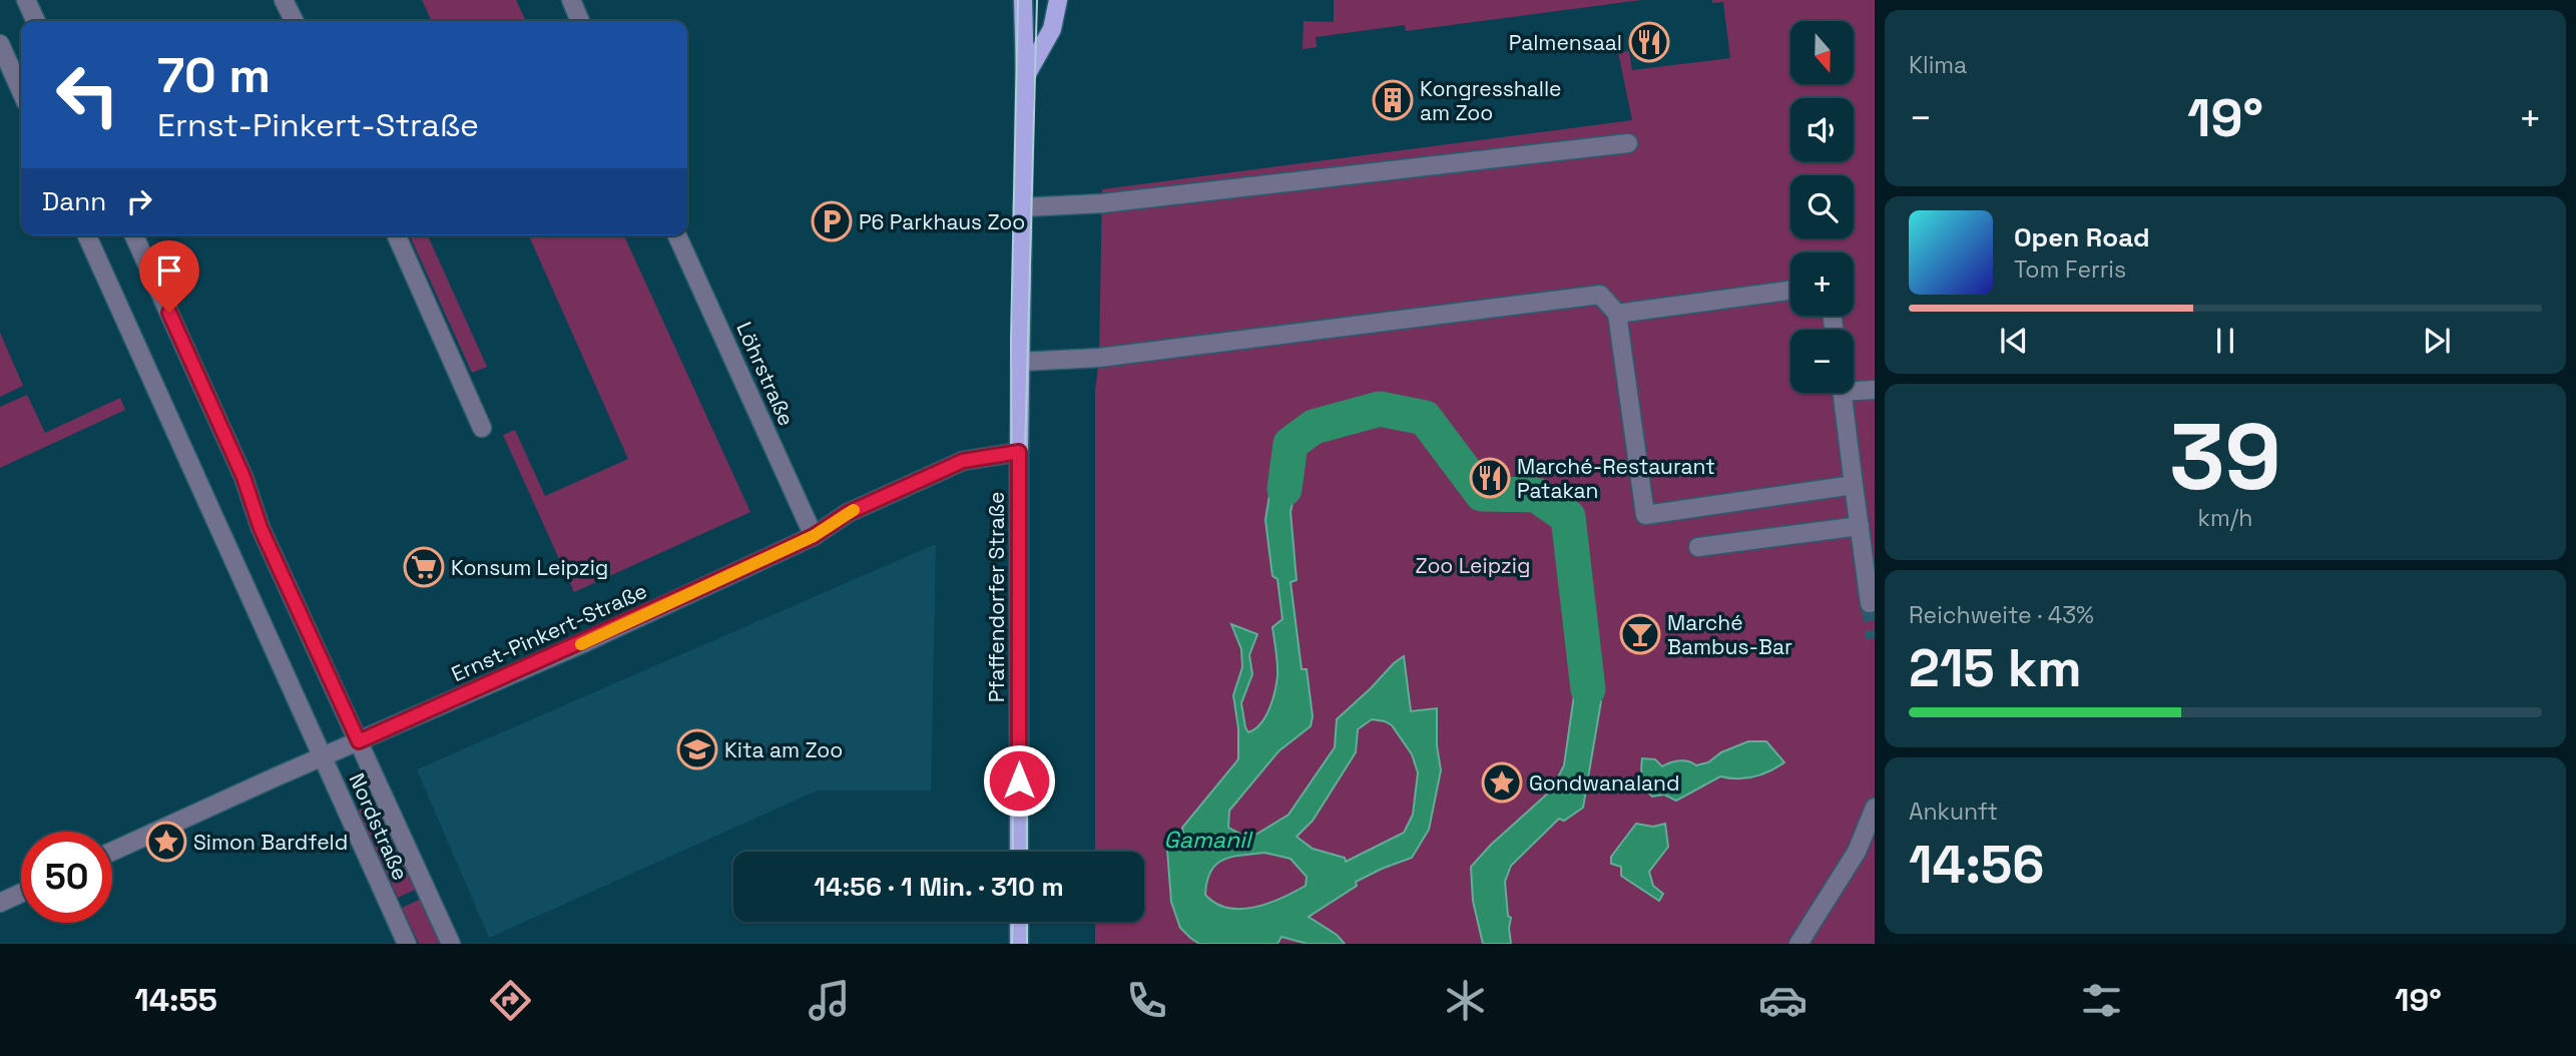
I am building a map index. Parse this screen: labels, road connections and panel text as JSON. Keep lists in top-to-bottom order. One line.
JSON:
{"streets":{"main road":["Pfaffendorfer Straße"],"street":["Löhrstraße","Ernst-Pinkert-Straße","Nordstraße"]},"crossings":[["Löhrstraße","Ernst-Pinkert-Straße"],["Pfaffendorfer Straße","Ernst-Pinkert-Straße"],["Ernst-Pinkert-Straße","Nordstraße"]],"water":["Gamanil"],"parks":["Zoo Leipzig"],"places":{"restaurant":["Palmensaal","Marché-Restaurant Patakan"],"building":["Kongresshalle am Zoo"],"parking":["P6 Parkhaus Zoo"],"supermarket":["Konsum Leipzig"],"bar":["Marché Bambus-Bar"],"school or university":["Kita am Zoo"],"place":["Gondwanaland","Simon Bardfeld"]},"north":"bottom","page":{"tile":["Klima",["39","km/h"],["Reichweite · 43%","215 km"],["Ankunft","14:56"]],"map_buttons":["+","−"],"turn":["70 m","Ernst-Pinkert-Straße"],"heat":["−","19°","+"],"then":"Dann","song":["Open Road","Tom Ferris"],"limit":"50","trip":"14:56 · 1 Min. · 310 m","tabs":["14:55","19°"]}}
